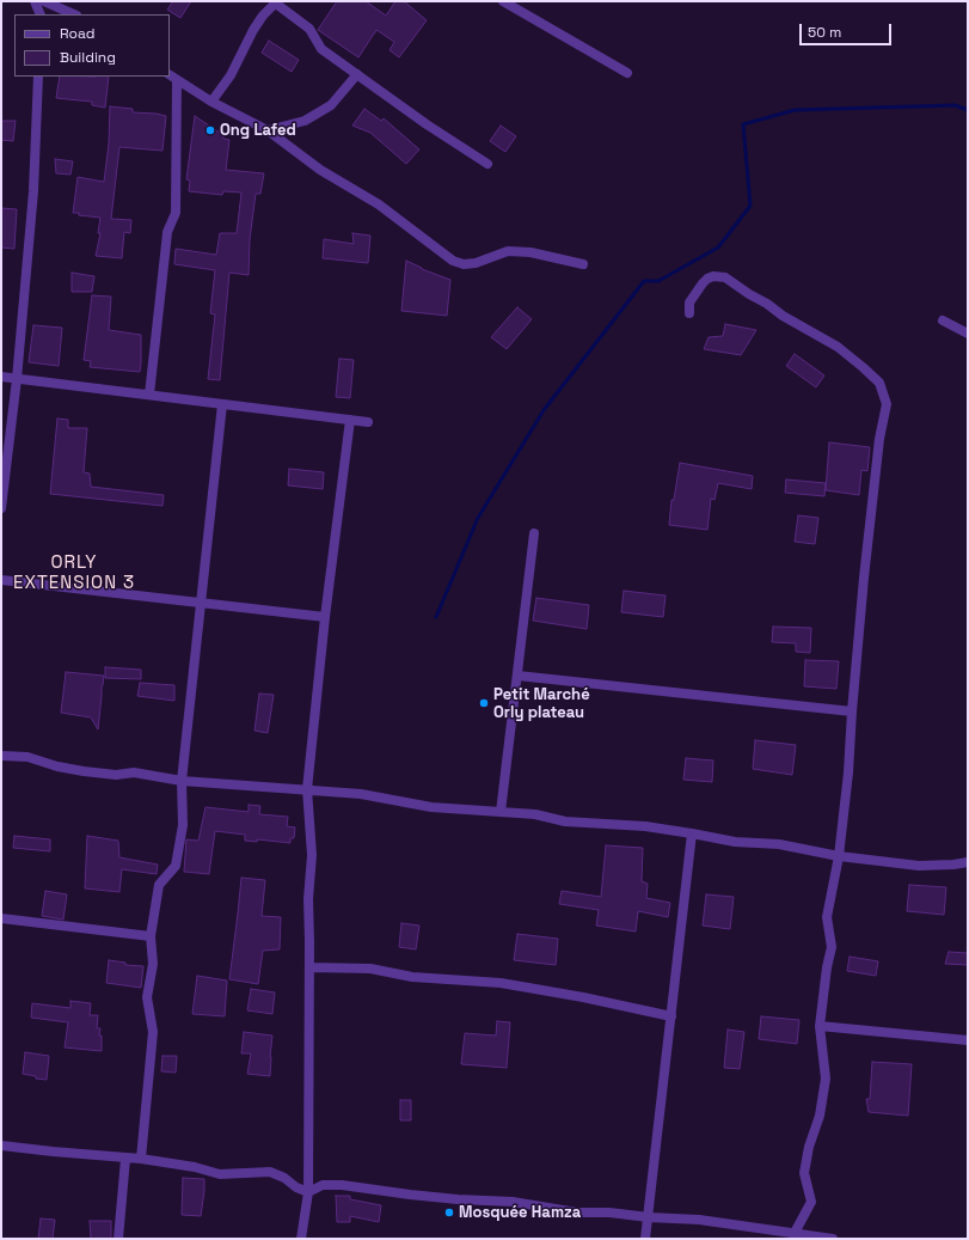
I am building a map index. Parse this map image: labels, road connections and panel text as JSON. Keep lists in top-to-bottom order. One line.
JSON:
{"districts":["ORLY EXTENSION 3"],"places":["Ong Lafed","Petit Marché Orly plateau","Mosquée Hamza"],"legend":["Road","Building"],"scale_bar":"50 m"}
